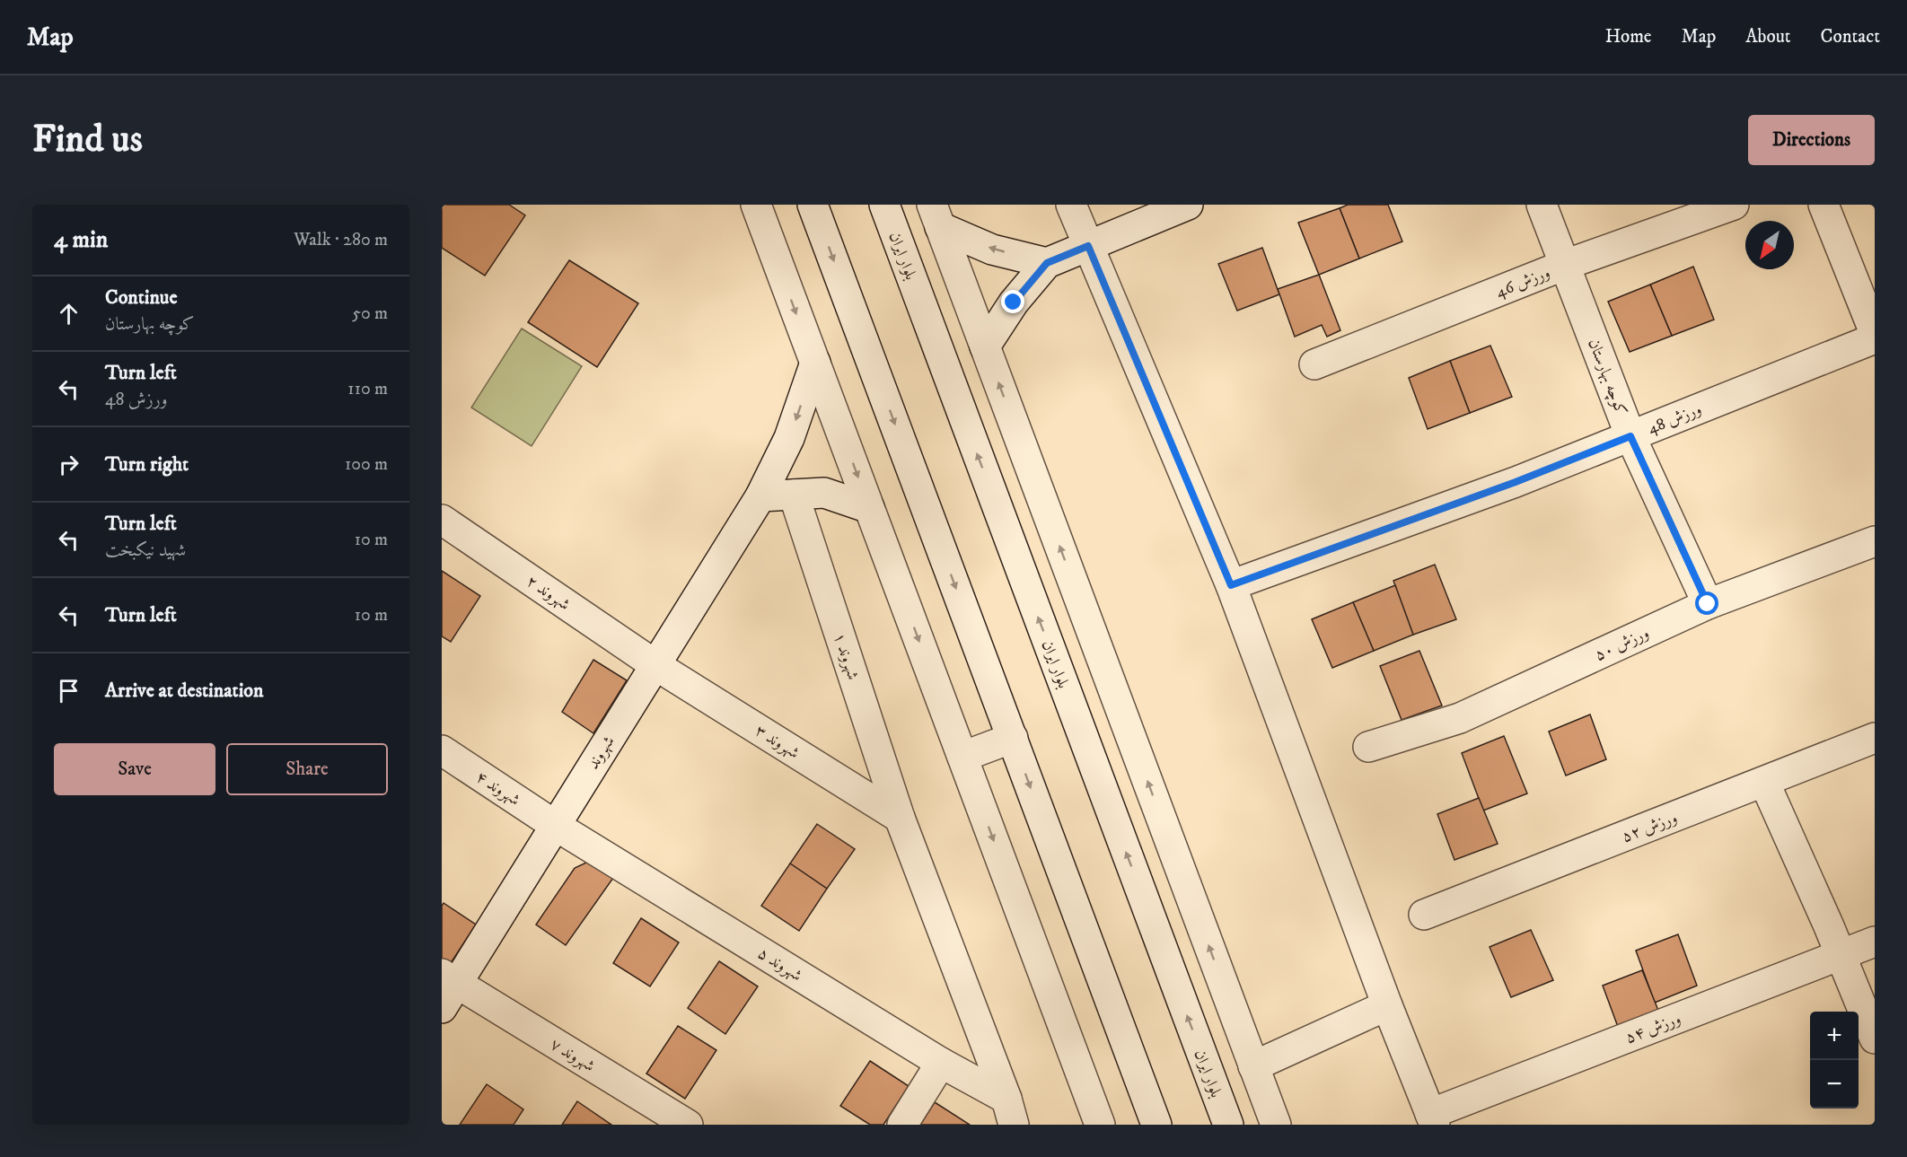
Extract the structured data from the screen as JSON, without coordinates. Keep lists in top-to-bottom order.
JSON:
{
  "streets": {
    "street": [
      "بلوار ایران",
      "ورزش 46",
      "کوچه بهارستان",
      "ورزش 48",
      "شهروند ۲",
      "ورزش ۵٠",
      "شهروند ۱",
      "شهروند ۳",
      "شهروند",
      "شهروند ۴",
      "ورزش ۵٢",
      "شهروند ۵",
      "ورزش ۵۴",
      "شهروند ۷"
    ]
  },
  "crossings": [
    ["ورزش 46", "کوچه بهارستان"],
    ["کوچه بهارستان", "ورزش 48"],
    ["کوچه بهارستان", "ورزش ۵٠"],
    ["شهروند ۲", "شهروند ۳"],
    ["شهروند ۲", "شهروند"],
    ["شهروند ۱", "شهروند ۳"],
    ["شهروند ۱", "شهروند ۵"],
    ["شهروند ۳", "شهروند"],
    ["شهروند", "شهروند ۴"],
    ["شهروند", "شهروند ۵"],
    ["شهروند", "شهروند ۷"],
    ["شهروند ۴", "شهروند ۵"]
  ],
  "north": "bottom left",
  "page": {
    "header": "Map",
    "nav": [
      "Home",
      "Map",
      "About",
      "Contact"
    ],
    "buttons": [
      "Directions",
      ["Save", "Share"]
    ],
    "title": "Find us",
    "heading": ["4 min", "Walk · 280 m"],
    "list": [
      ["Continue", "کوچه بهارستان", "50 m"],
      ["Turn left", "ورزش 48", "110 m"],
      ["Turn right", "100 m"],
      ["Turn left", "شهید نیکبخت", "10 m"],
      ["Turn left", "10 m"],
      "Arrive at destination"
    ],
    "map_buttons": ["+", "−"]
  }
}
